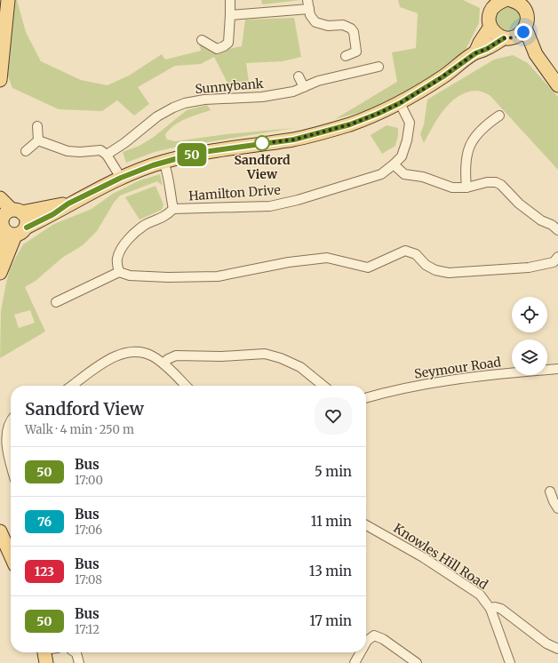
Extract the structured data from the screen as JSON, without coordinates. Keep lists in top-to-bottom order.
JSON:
{
  "streets": {
    "street": [
      "Sunnybank",
      "Hamilton Drive",
      "Seymour Road",
      "Knowles Hill Road"
    ]
  },
  "places": ["Sandford View"],
  "lines": ["bus line 50"],
  "page": {
    "on_map": "50",
    "heading": ["Sandford View", "Walk · 4 min · 250 m"],
    "list": [
      {
        "mark": "50",
        "name": "Bus",
        "note": "17:00",
        "value": "5 min"
      },
      {
        "mark": "76",
        "name": "Bus",
        "note": "17:06",
        "value": "11 min"
      },
      {
        "mark": "123",
        "name": "Bus",
        "note": "17:08",
        "value": "13 min"
      },
      {
        "mark": "50",
        "name": "Bus",
        "note": "17:12",
        "value": "17 min"
      }
    ]
  }
}
